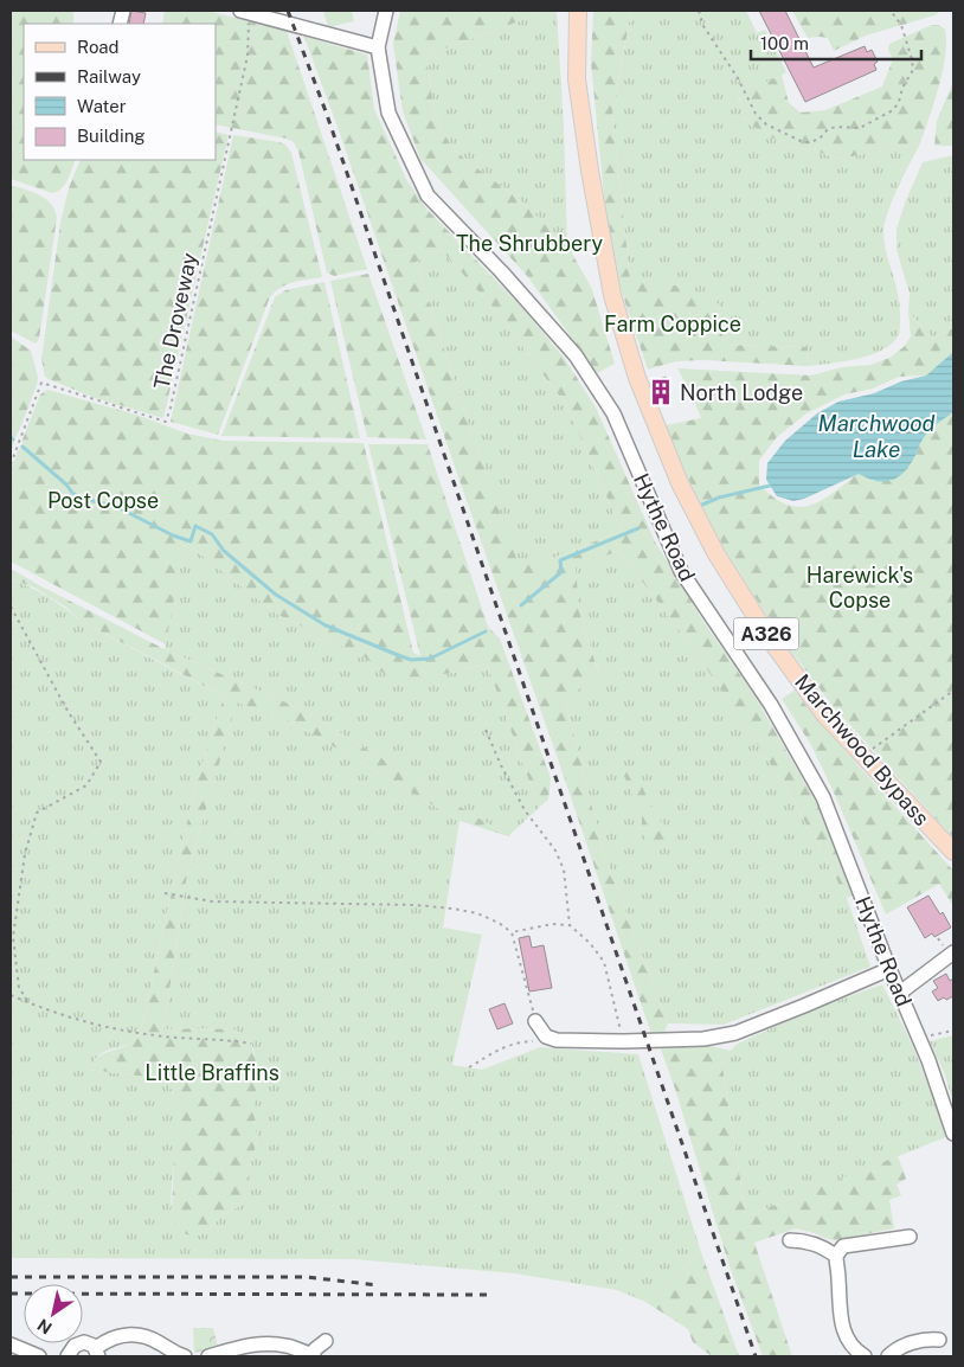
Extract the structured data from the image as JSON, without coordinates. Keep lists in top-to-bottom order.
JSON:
{
  "streets": {
    "main road": ["A326", "Marchwood Bypass"],
    "street": ["Hythe Road"],
    "path": ["The Droveway"]
  },
  "water": ["Marchwood Lake"],
  "parks": [
    "The Shrubbery",
    "Farm Coppice",
    "Post Copse",
    "Harewick's Copse",
    "Little Braffins"
  ],
  "places": {
    "building": ["North Lodge"]
  },
  "legend": [
    "Road",
    "Railway",
    "Water",
    "Building"
  ],
  "scale_bar": "100 m",
  "north": "bottom left"
}
